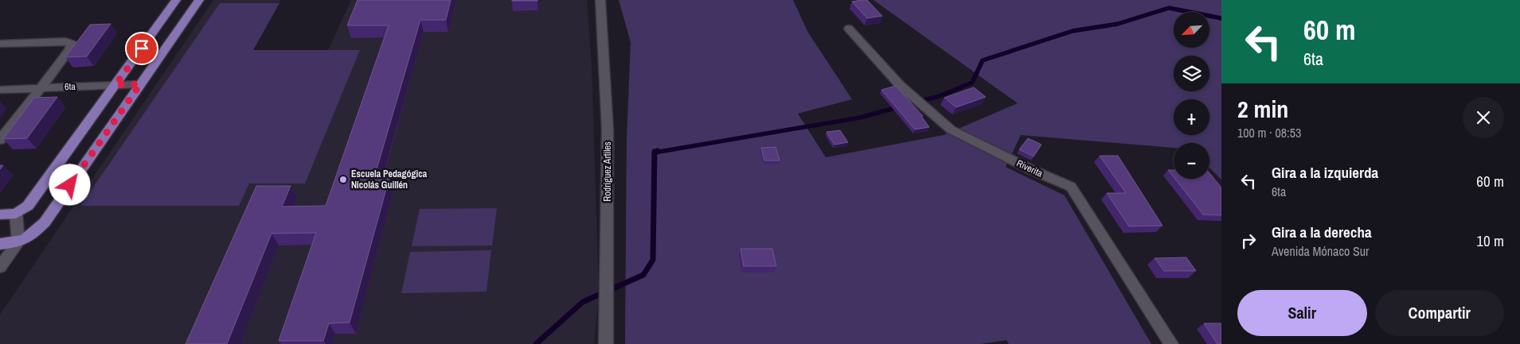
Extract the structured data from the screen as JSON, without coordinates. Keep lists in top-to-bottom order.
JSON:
{
  "streets": {
    "street": ["6ta", "Riverita", "Rodríguez Artiles"]
  },
  "places": ["Escuela Pedagógica Nicolás Guillén"],
  "north": "bottom left",
  "page": {
    "turn": ["60 m", "6ta"],
    "map_buttons": ["+", "−"],
    "heading": ["2 min", "100 m · 08:53"],
    "list": [
      {
        "name": "Gira a la izquierda",
        "note": "6ta",
        "value": "60 m"
      },
      {
        "name": "Gira a la derecha",
        "note": "Avenida Mónaco Sur",
        "value": "10 m"
      }
    ],
    "buttons": ["Salir", "Compartir"]
  }
}
